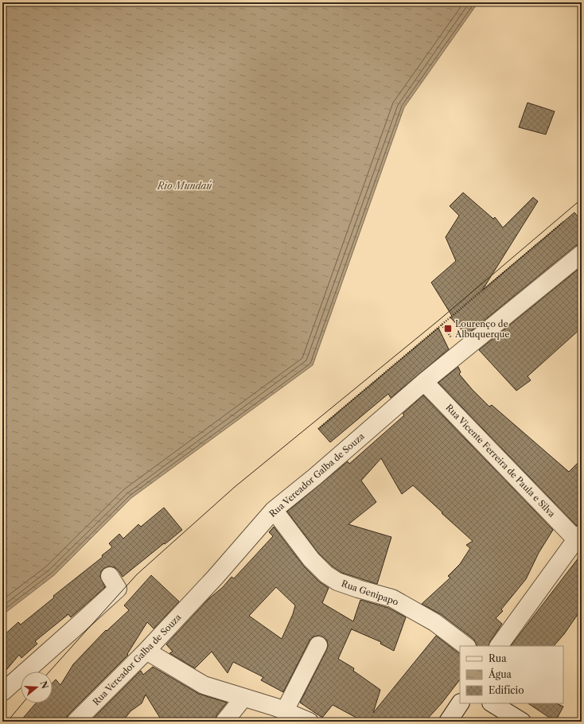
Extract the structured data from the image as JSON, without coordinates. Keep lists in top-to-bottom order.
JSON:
{
  "streets": {
    "street": ["Rua Vicente Ferreira de Paula e Silva", "Rua Vereador Galba de Souza", "Rua Genipapo"]
  },
  "crossings": [
    ["Rua Vicente Ferreira de Paula e Silva", "Rua Vereador Galba de Souza"],
    ["Rua Vereador Galba de Souza", "Rua Genipapo"]
  ],
  "water": ["Rio Mundaú"],
  "places": {
    "transit": ["Lourenço de Albuquerque"]
  },
  "legend": ["Rua", "Água", "Edifício"],
  "north": "right"
}
